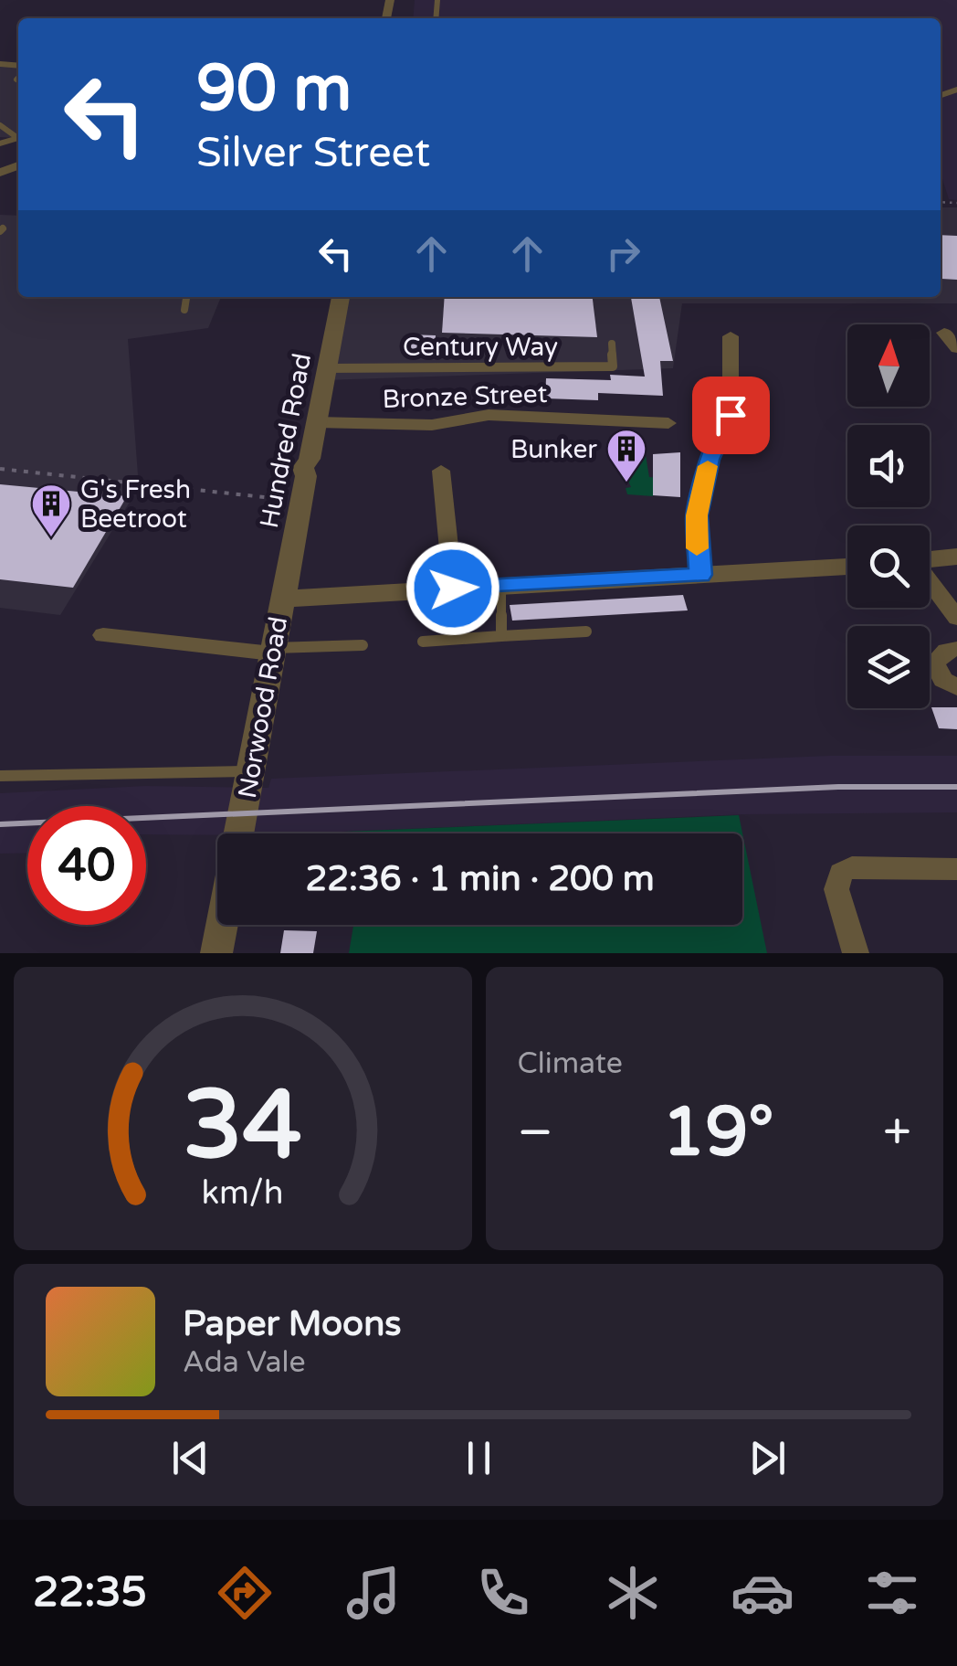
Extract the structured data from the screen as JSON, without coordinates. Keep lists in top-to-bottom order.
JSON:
{
  "streets": {
    "street": ["Bronze Street", "Hundred Road", "Norwood Road"],
    "lane": ["Century Way"]
  },
  "crossings": [
    ["Century Way", "Hundred Road"],
    ["Bronze Street", "Hundred Road"],
    ["Hundred Road", "Norwood Road"]
  ],
  "places": {
    "building": ["Bunker", "G's Fresh Beetroot"]
  },
  "north": "top",
  "page": {
    "turn": ["90 m", "Silver Street"],
    "limit": "40",
    "trip": "22:36 · 1 min · 200 m",
    "tile": "Climate",
    "heat": ["−", "19°", "+"],
    "song": ["Paper Moons", "Ada Vale"],
    "tabs": "22:35",
    "gauge": ["34", "km/h"]
  }
}
